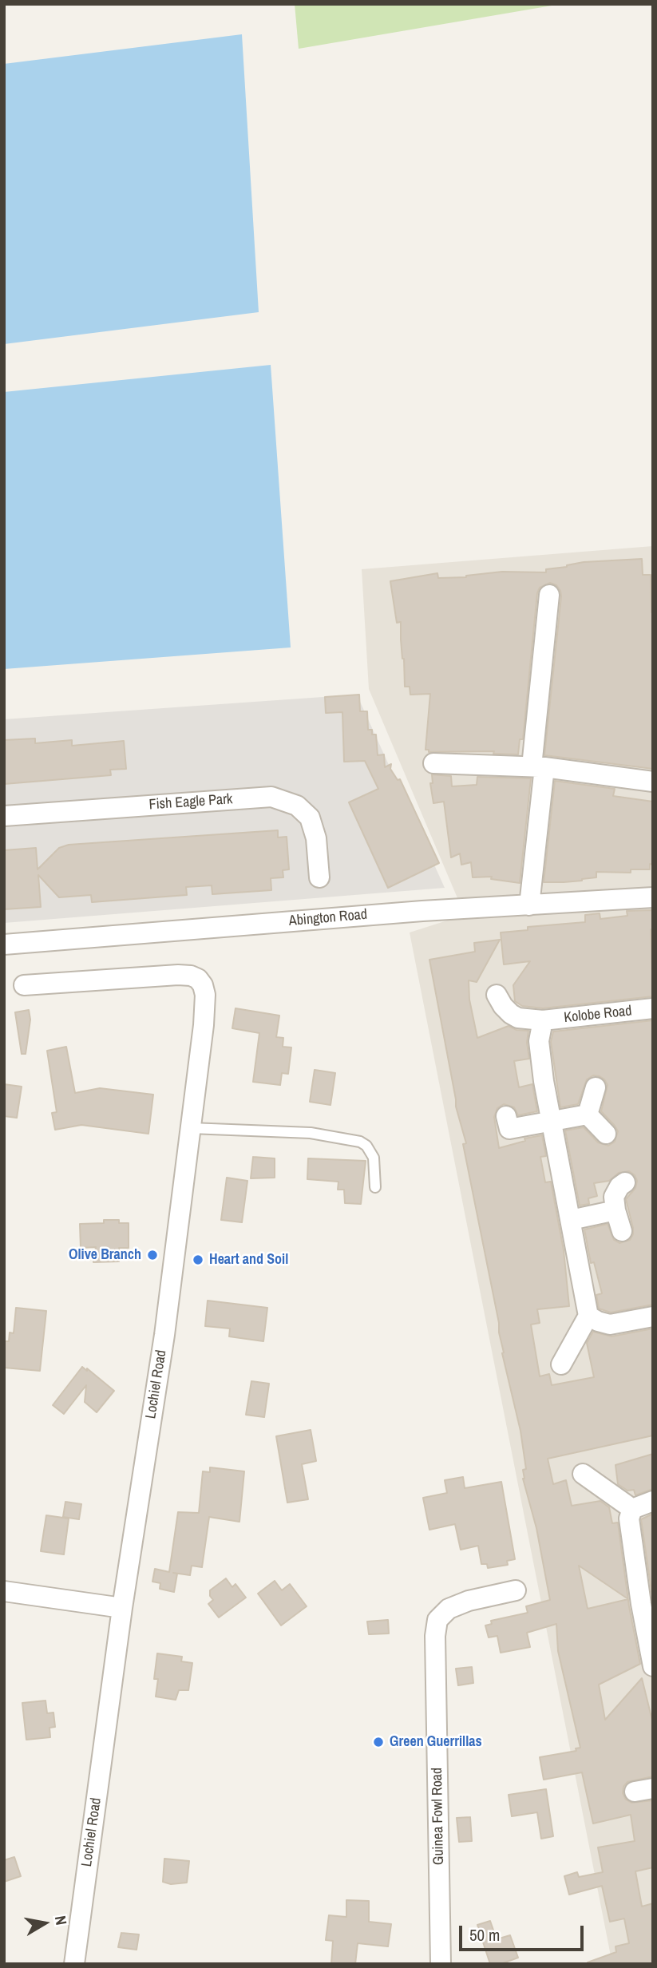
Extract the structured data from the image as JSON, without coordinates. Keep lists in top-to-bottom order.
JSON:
{
  "streets": {
    "street": [
      "Fish Eagle Park",
      "Abington Road",
      "Kolobe Road",
      "Lochiel Road",
      "Guinea Fowl Road"
    ]
  },
  "places": ["Olive Branch", "Heart and Soil", "Green Guerrillas"],
  "scale_bar": "50 m",
  "north": "right"
}
